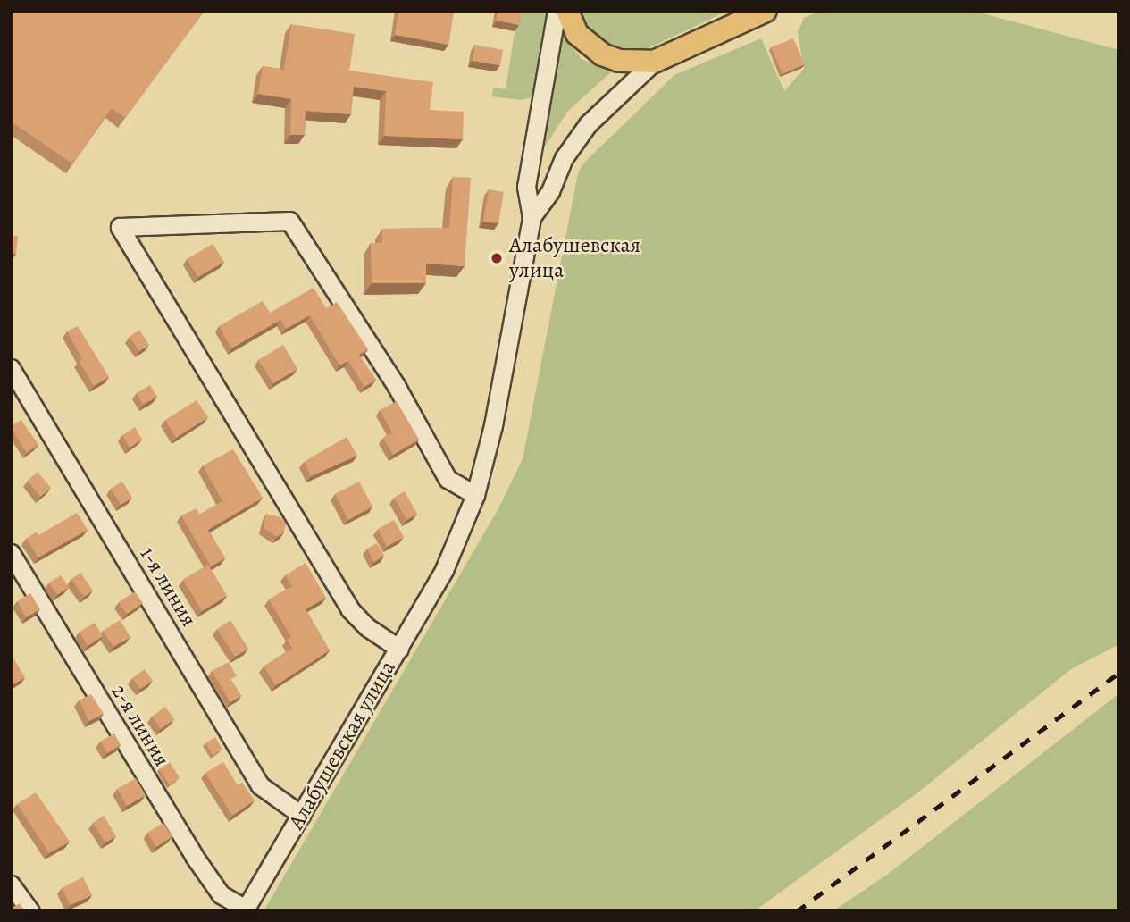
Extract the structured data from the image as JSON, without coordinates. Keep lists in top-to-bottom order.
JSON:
{
  "streets": {
    "main road": ["Алабушевская улица"],
    "street": ["1-я линия", "2-я линия"]
  },
  "crossings": [
    ["1-я линия", "Алабушевская улица"],
    ["2-я линия", "Алабушевская улица"]
  ],
  "places": ["Алабушевская улица"]
}
